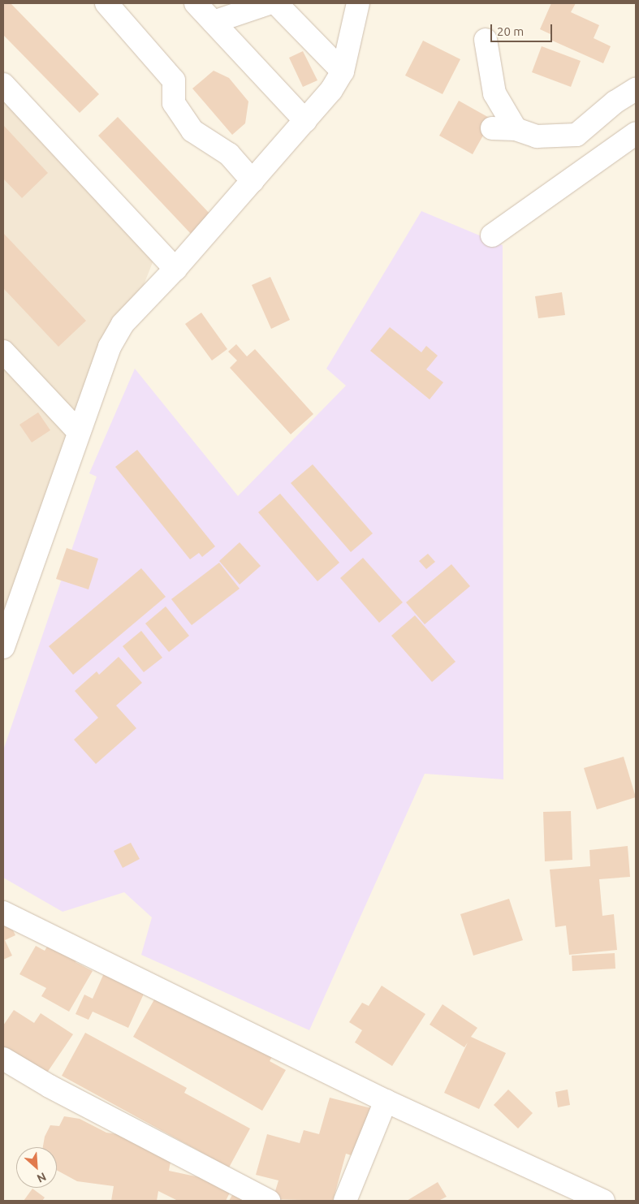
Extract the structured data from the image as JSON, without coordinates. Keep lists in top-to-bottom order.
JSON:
{
  "scale_bar": "20 m",
  "north": "bottom right"
}
